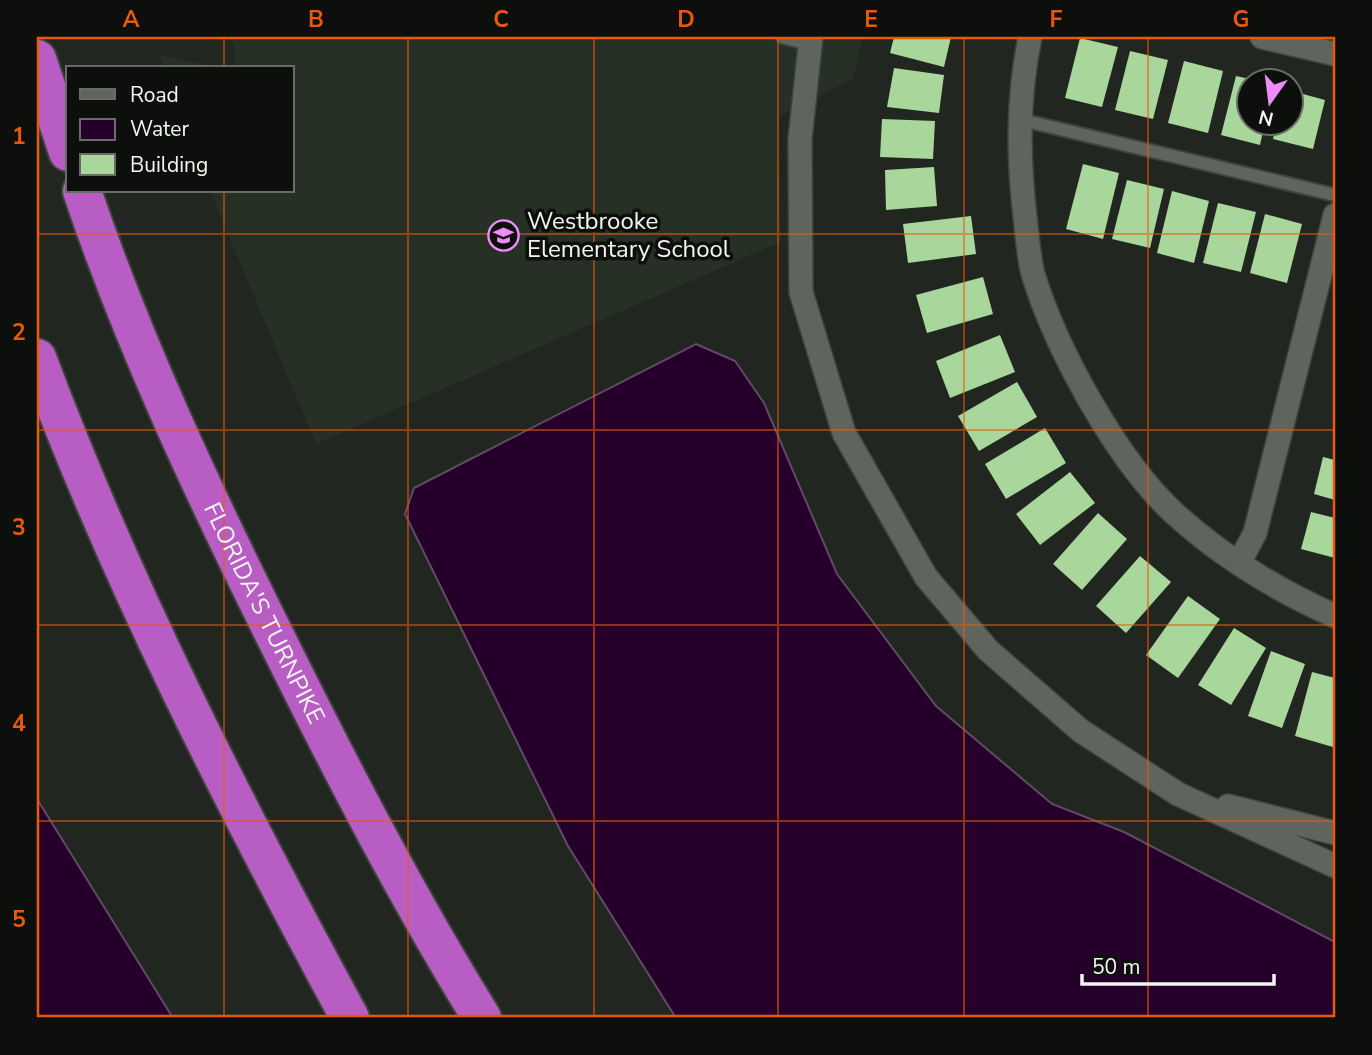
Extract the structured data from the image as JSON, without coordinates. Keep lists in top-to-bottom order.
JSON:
{
  "streets": {
    "highway": ["FLORIDA'S TURNPIKE"]
  },
  "places": {
    "school or university": ["Westbrooke Elementary School"]
  },
  "legend": ["Road", "Water", "Building"],
  "scale_bar": "50 m",
  "north": "bottom",
  "grid": {
    "columns": [
      "A",
      "B",
      "C",
      "D",
      "E",
      "F",
      "G"
    ],
    "rows": [
      "1",
      "2",
      "3",
      "4",
      "5"
    ]
  }
}
